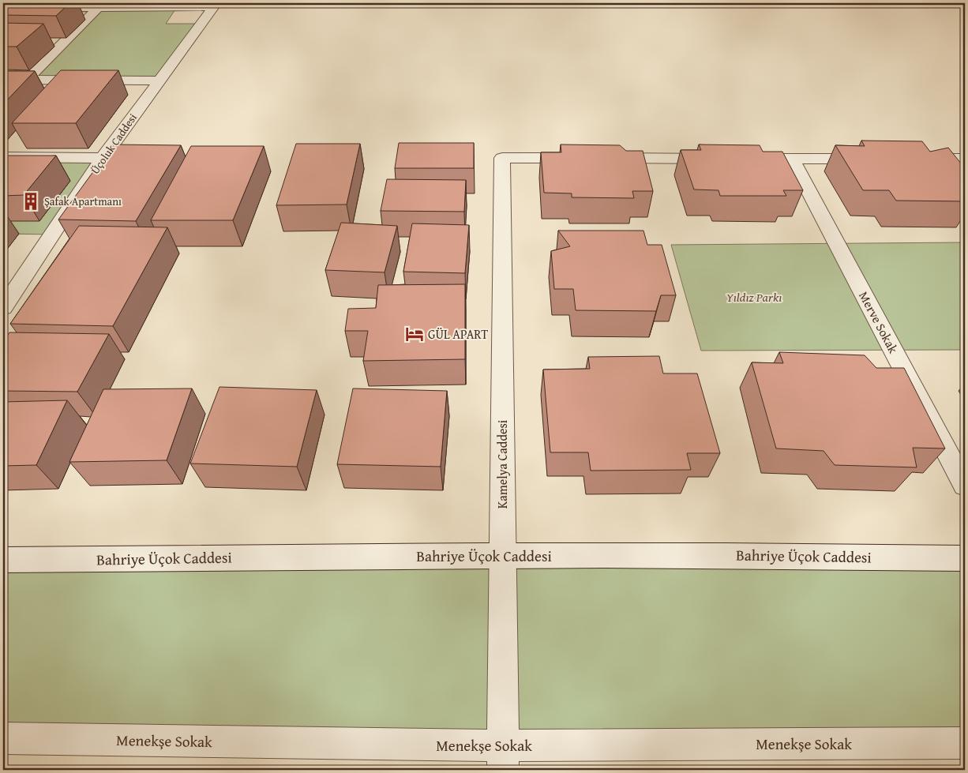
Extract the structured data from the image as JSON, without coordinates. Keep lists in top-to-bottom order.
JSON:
{
  "streets": {
    "street": [
      "Üçoluk Caddesi",
      "Merve Sokak",
      "Kamelya Caddesi",
      "Bahriye Üçok Caddesi",
      "Menekşe Sokak"
    ]
  },
  "crossings": [
    ["Kamelya Caddesi", "Bahriye Üçok Caddesi"],
    ["Kamelya Caddesi", "Menekşe Sokak"]
  ],
  "parks": ["Yıldız Parkı"],
  "places": {
    "building": ["Şafak Apartmanı"],
    "hotel": ["GÜL APART"]
  }
}
